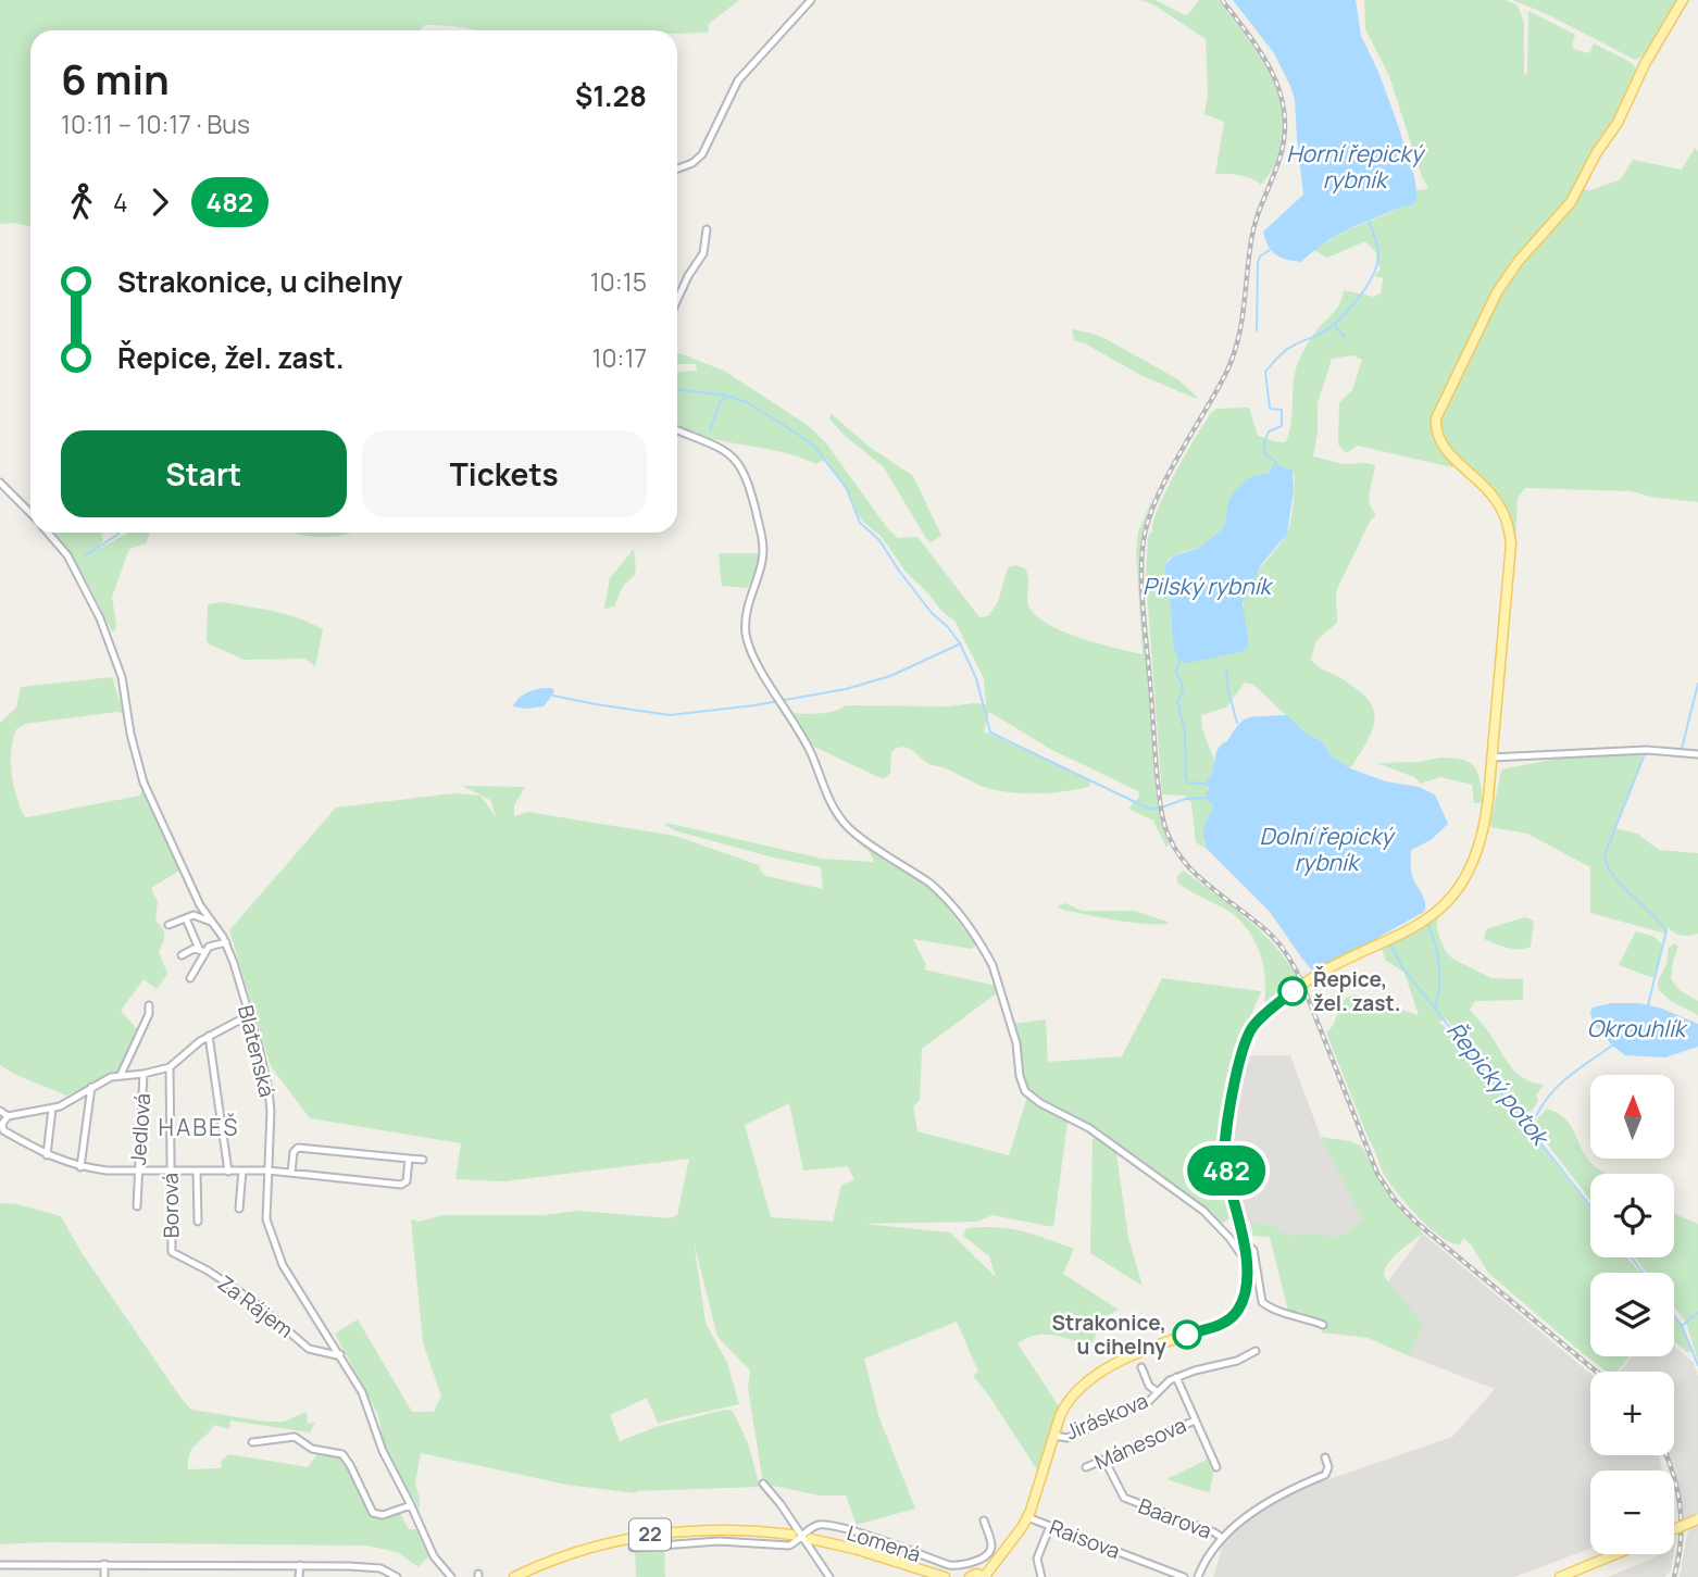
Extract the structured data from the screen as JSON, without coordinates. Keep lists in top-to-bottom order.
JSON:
{
  "streets": {
    "main road": ["22"],
    "street": [
      "Blatenská",
      "Jedlová",
      "Borová",
      "Za Rájem",
      "Jiráskova",
      "Mánesova",
      "Baarova",
      "Raisova",
      "Lomená"
    ]
  },
  "crossings": [
    ["Blatenská", "Za Rájem"],
    ["Borová", "Za Rájem"],
    ["Mánesova", "Baarova"],
    ["22", "Lomená"]
  ],
  "districts": ["HABEŠ"],
  "water": [
    "Horní řepický rybník",
    "Pilský rybník",
    "Dolní řepický rybník",
    "Okrouhlík",
    "Řepický potok"
  ],
  "places": ["Řepice, žel. zast.", "Strakonice, u cihelny"],
  "lines": ["bus line 482"],
  "north": "top",
  "page": {
    "on_map": "482",
    "heading": ["6 min", "10:11 – 10:17 · Bus", "$1.28"],
    "legs": ["4", "482"],
    "list": [
      {
        "name": "Strakonice, u cihelny",
        "value": "10:15"
      },
      {
        "name": "Řepice, žel. zast.",
        "value": "10:17"
      }
    ],
    "buttons": ["Start", "Tickets"],
    "map_buttons": ["+", "−"]
  }
}
